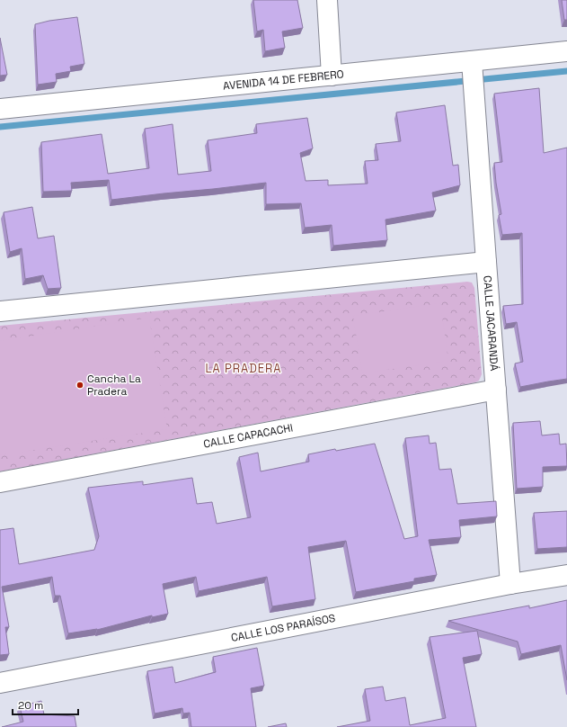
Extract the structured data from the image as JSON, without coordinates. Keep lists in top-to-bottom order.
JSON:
{
  "streets": {
    "street": [
      "AVENIDA 14 DE FEBRERO",
      "CALLE JACARANDÁ",
      "CALLE CAPACACHI",
      "CALLE LOS PARAÍSOS"
    ]
  },
  "crossings": [
    ["AVENIDA 14 DE FEBRERO", "CALLE JACARANDÁ"],
    ["CALLE JACARANDÁ", "CALLE CAPACACHI"],
    ["CALLE JACARANDÁ", "CALLE LOS PARAÍSOS"]
  ],
  "districts": ["LA PRADERA"],
  "places": ["Cancha La Pradera"],
  "scale_bar": "20 m"
}
